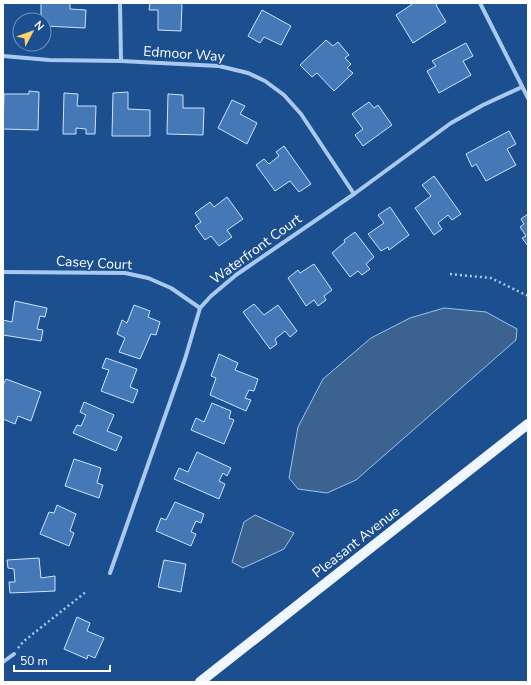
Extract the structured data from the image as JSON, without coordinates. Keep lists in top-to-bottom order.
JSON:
{
  "streets": {
    "main road": ["Pleasant Avenue"],
    "street": ["Edmoor Way", "Waterfront Court", "Casey Court"]
  },
  "crossings": [
    ["Edmoor Way", "Waterfront Court"],
    ["Waterfront Court", "Casey Court"]
  ],
  "scale_bar": "50 m",
  "north": "top right"
}
